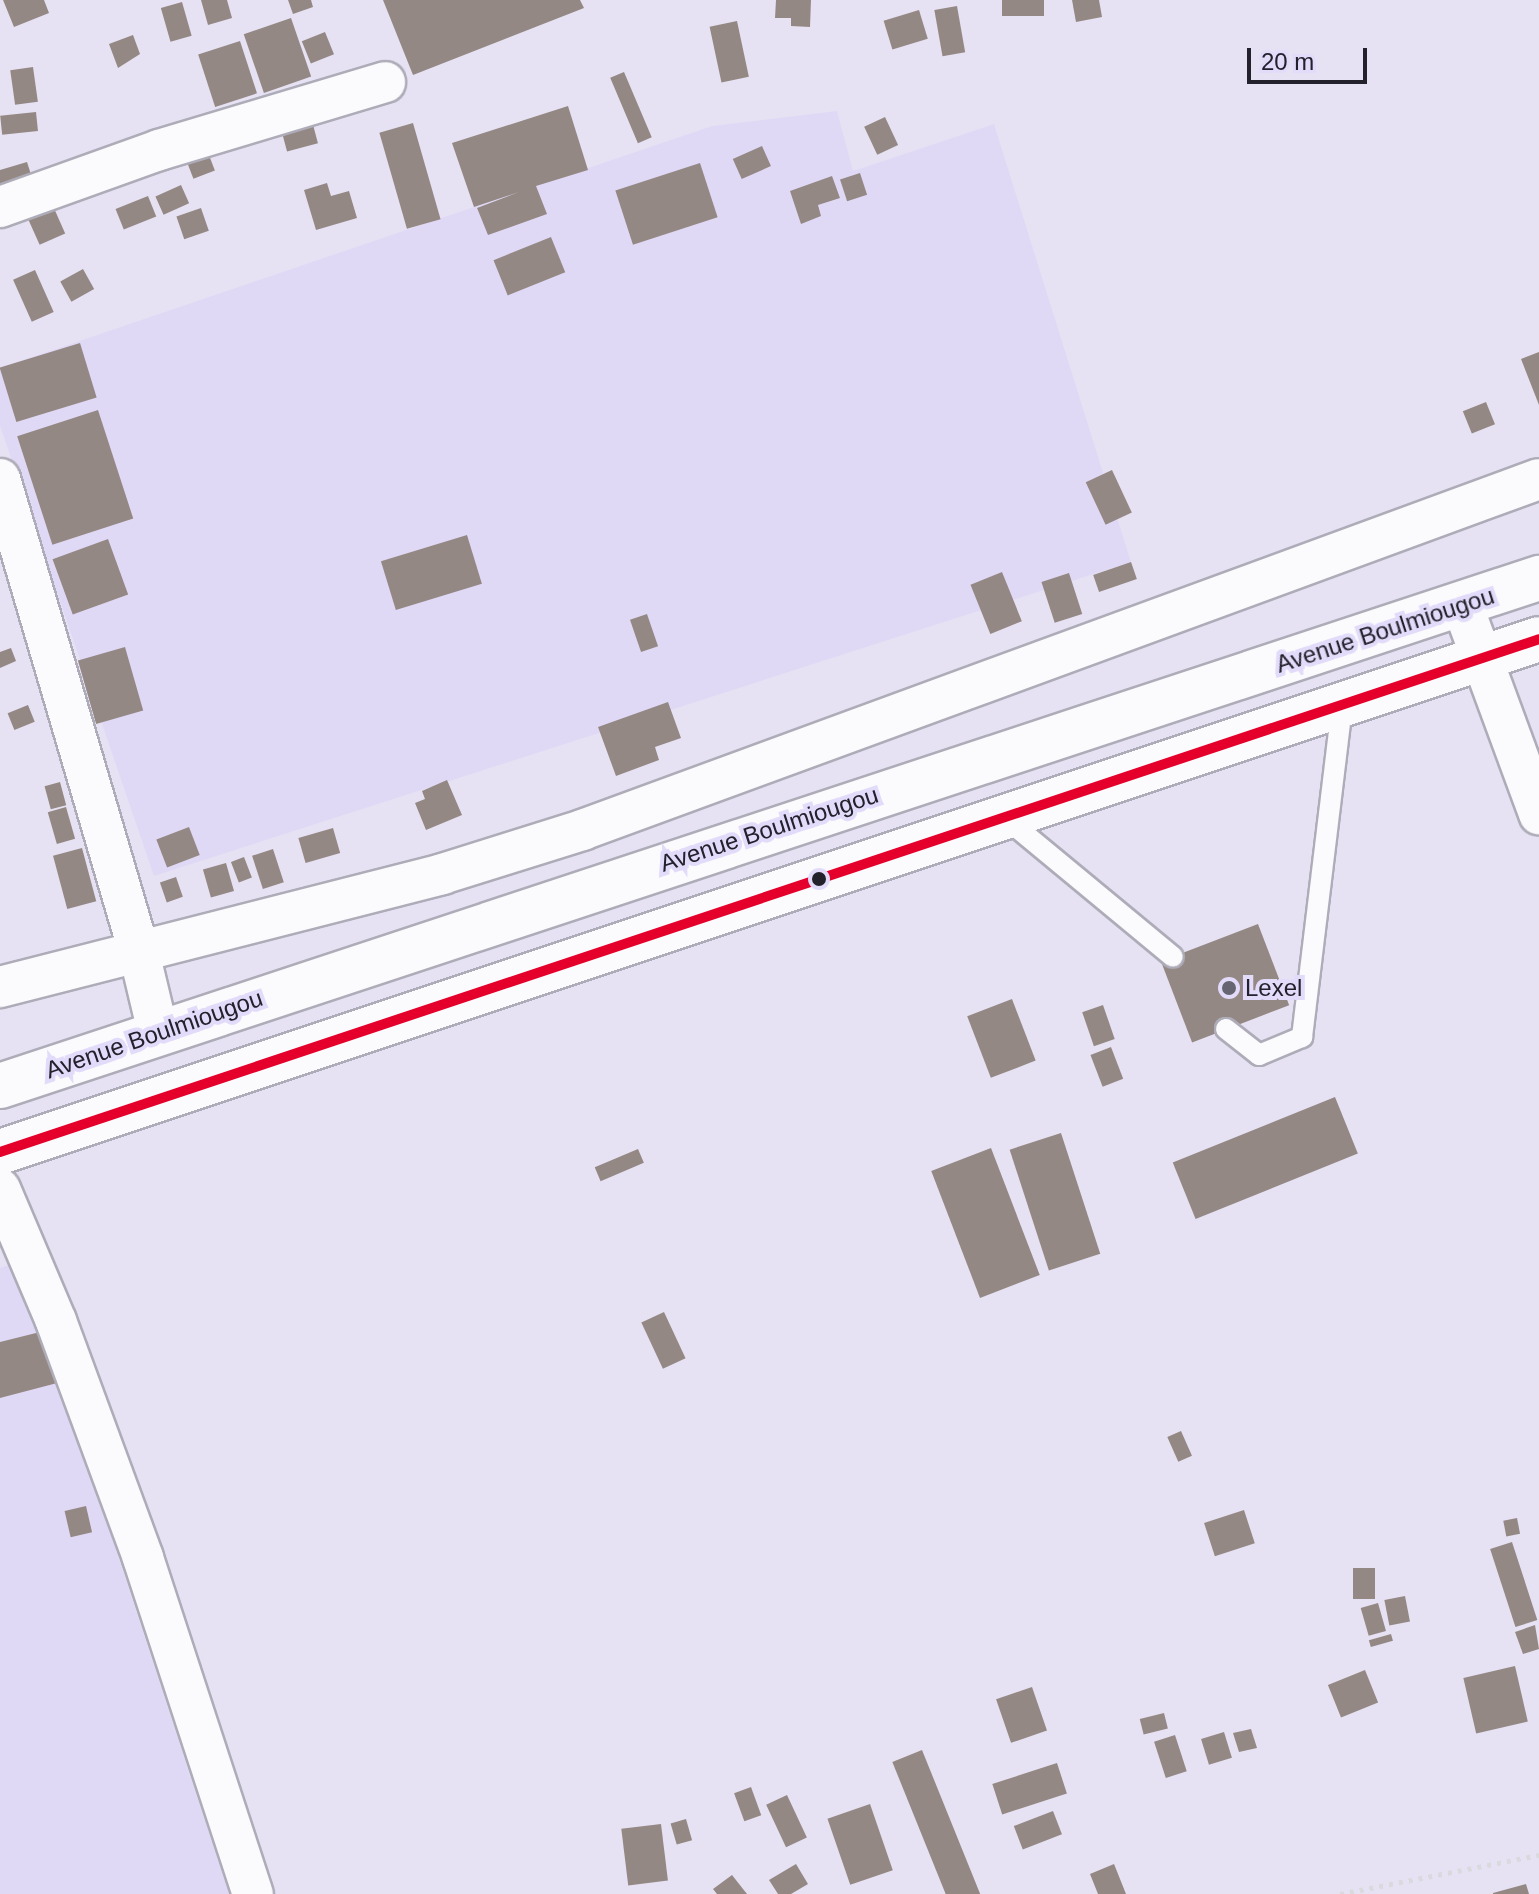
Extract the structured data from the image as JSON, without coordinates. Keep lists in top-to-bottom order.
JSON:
{
  "streets": {
    "highway": ["Avenue Boulmiougou"]
  },
  "places": ["Lexel"],
  "scale_bar": "20 m"
}
